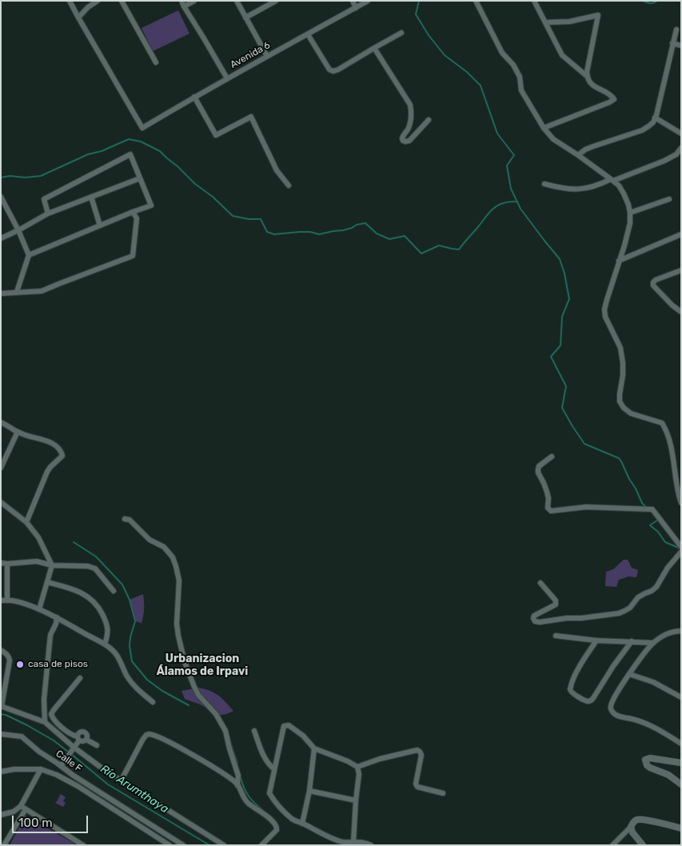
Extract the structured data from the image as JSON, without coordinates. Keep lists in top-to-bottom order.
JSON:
{
  "streets": {
    "street": ["Avenida 6", "Calle F"]
  },
  "districts": ["Urbanizacion Álamos de Irpavi"],
  "water": ["Río Arumthaya"],
  "places": ["casa de pisos"],
  "scale_bar": "100 m"
}
